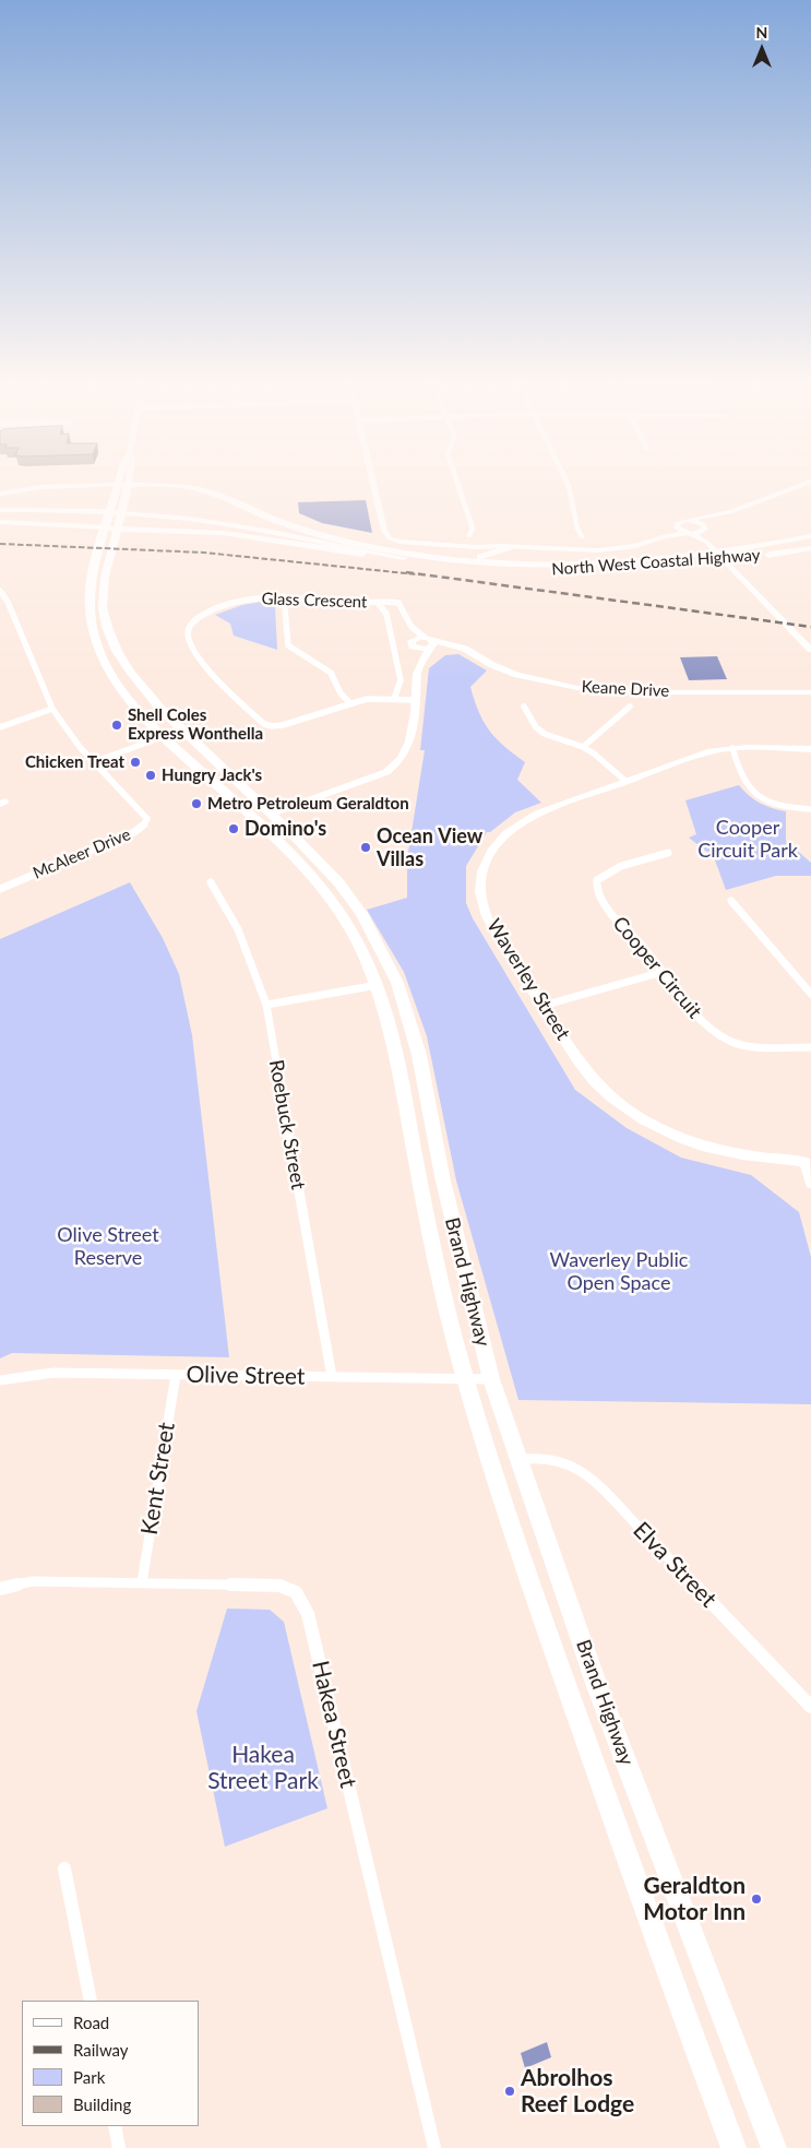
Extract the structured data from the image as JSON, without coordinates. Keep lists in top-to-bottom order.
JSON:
{
  "streets": {
    "highway": ["North West Coastal Highway", "Brand Highway"],
    "street": [
      "Glass Crescent",
      "Keane Drive",
      "McAleer Drive",
      "Cooper Circuit",
      "Waverley Street",
      "Roebuck Street",
      "Olive Street",
      "Kent Street",
      "Elva Street",
      "Hakea Street"
    ]
  },
  "crossings": [
    ["North West Coastal Highway", "Brand Highway"],
    ["Roebuck Street", "Olive Street"],
    ["Brand Highway", "Olive Street"],
    ["Brand Highway", "Elva Street"],
    ["Olive Street", "Kent Street"],
    ["Kent Street", "Hakea Street"]
  ],
  "parks": [
    "Cooper Circuit Park",
    "Olive Street Reserve",
    "Waverley Public Open Space",
    "Hakea Street Park"
  ],
  "places": [
    "Shell Coles Express Wonthella",
    "Chicken Treat",
    "Hungry Jack's",
    "Metro Petroleum Geraldton",
    "Domino's",
    "Ocean View Villas",
    "Geraldton Motor Inn",
    "Abrolhos Reef Lodge"
  ],
  "legend": [
    "Road",
    "Railway",
    "Park",
    "Building"
  ],
  "north": "top"
}
